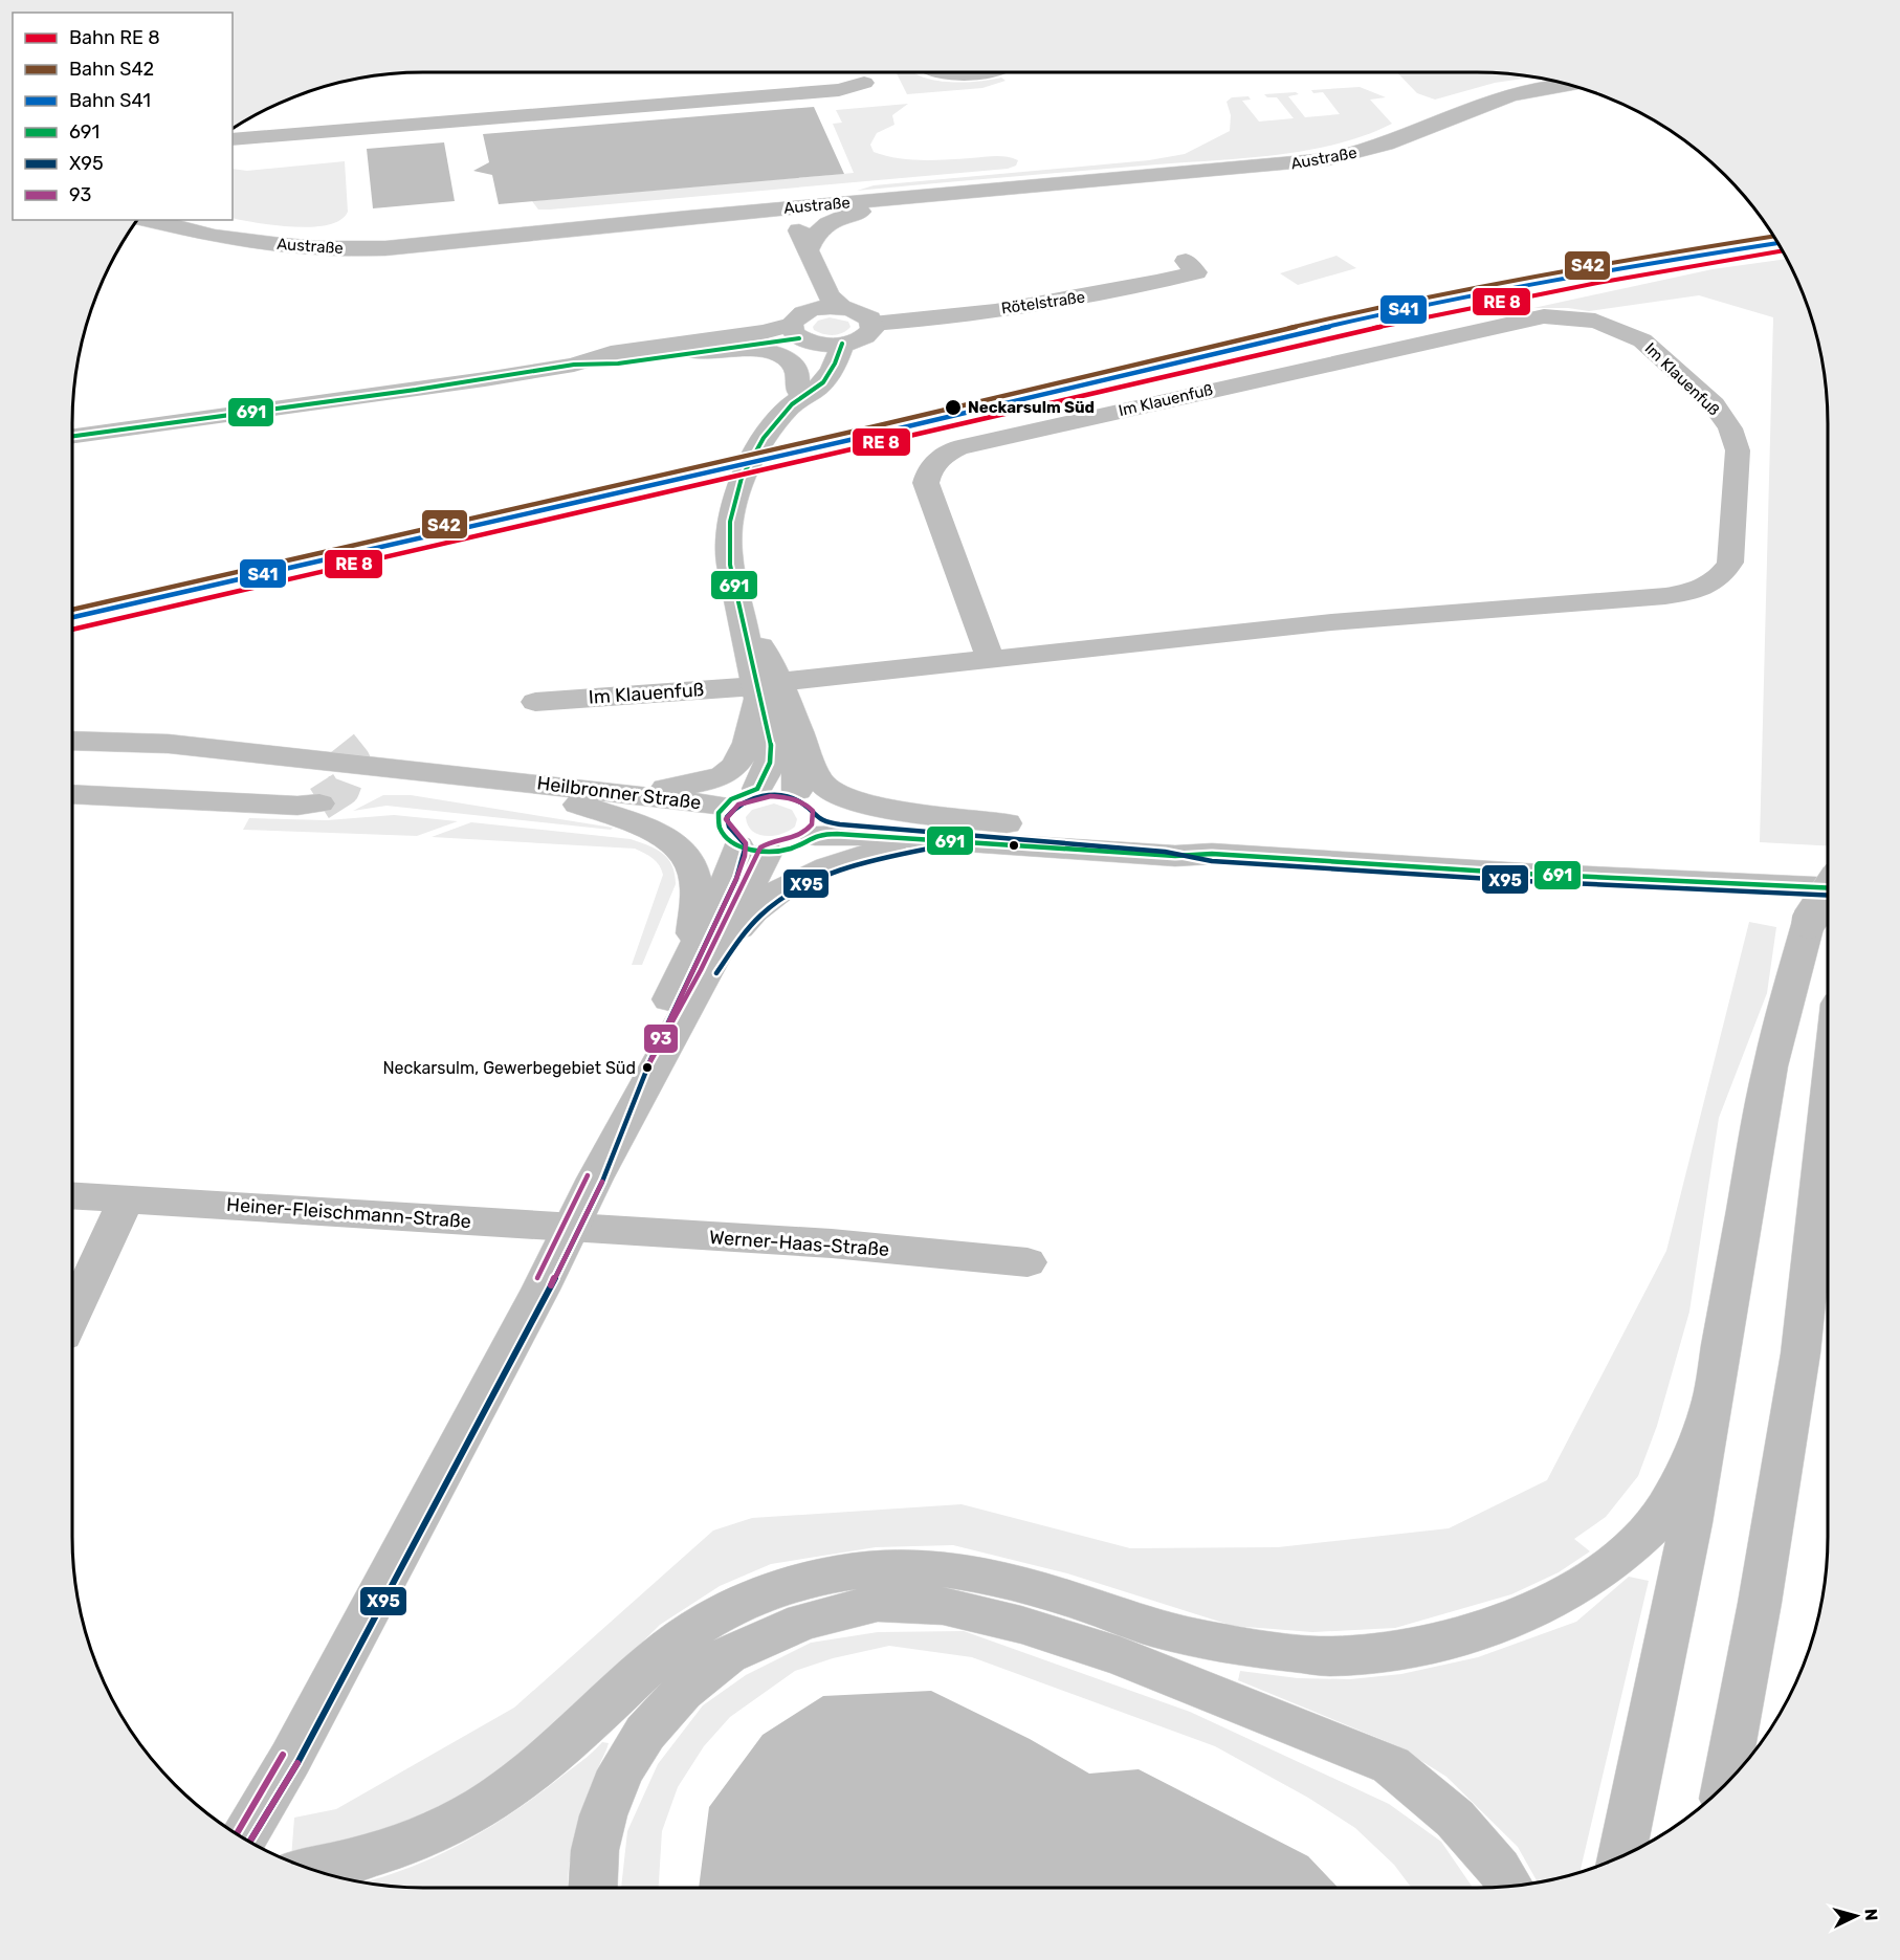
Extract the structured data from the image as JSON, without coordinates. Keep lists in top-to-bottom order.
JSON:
{
  "streets": {
    "main road": [
      "Austraße",
      "Rötelstraße",
      "Im Klauenfuß",
      "Heilbronner Straße",
      "Heiner-Fleischmann-Straße",
      "Werner-Haas-Straße"
    ]
  },
  "crossings": [
    ["Heiner-Fleischmann-Straße", "Werner-Haas-Straße"]
  ],
  "places": ["Neckarsulm Süd", "Neckarsulm, Gewerbegebiet Süd"],
  "lines": [
    "rail line S42",
    "rail line S41",
    "transit line 691",
    "transit line X95",
    "transit line 93"
  ],
  "legend": [
    "Bahn RE 8",
    "Bahn S42",
    "Bahn S41",
    "691",
    "X95",
    "93"
  ],
  "north": "right"
}
